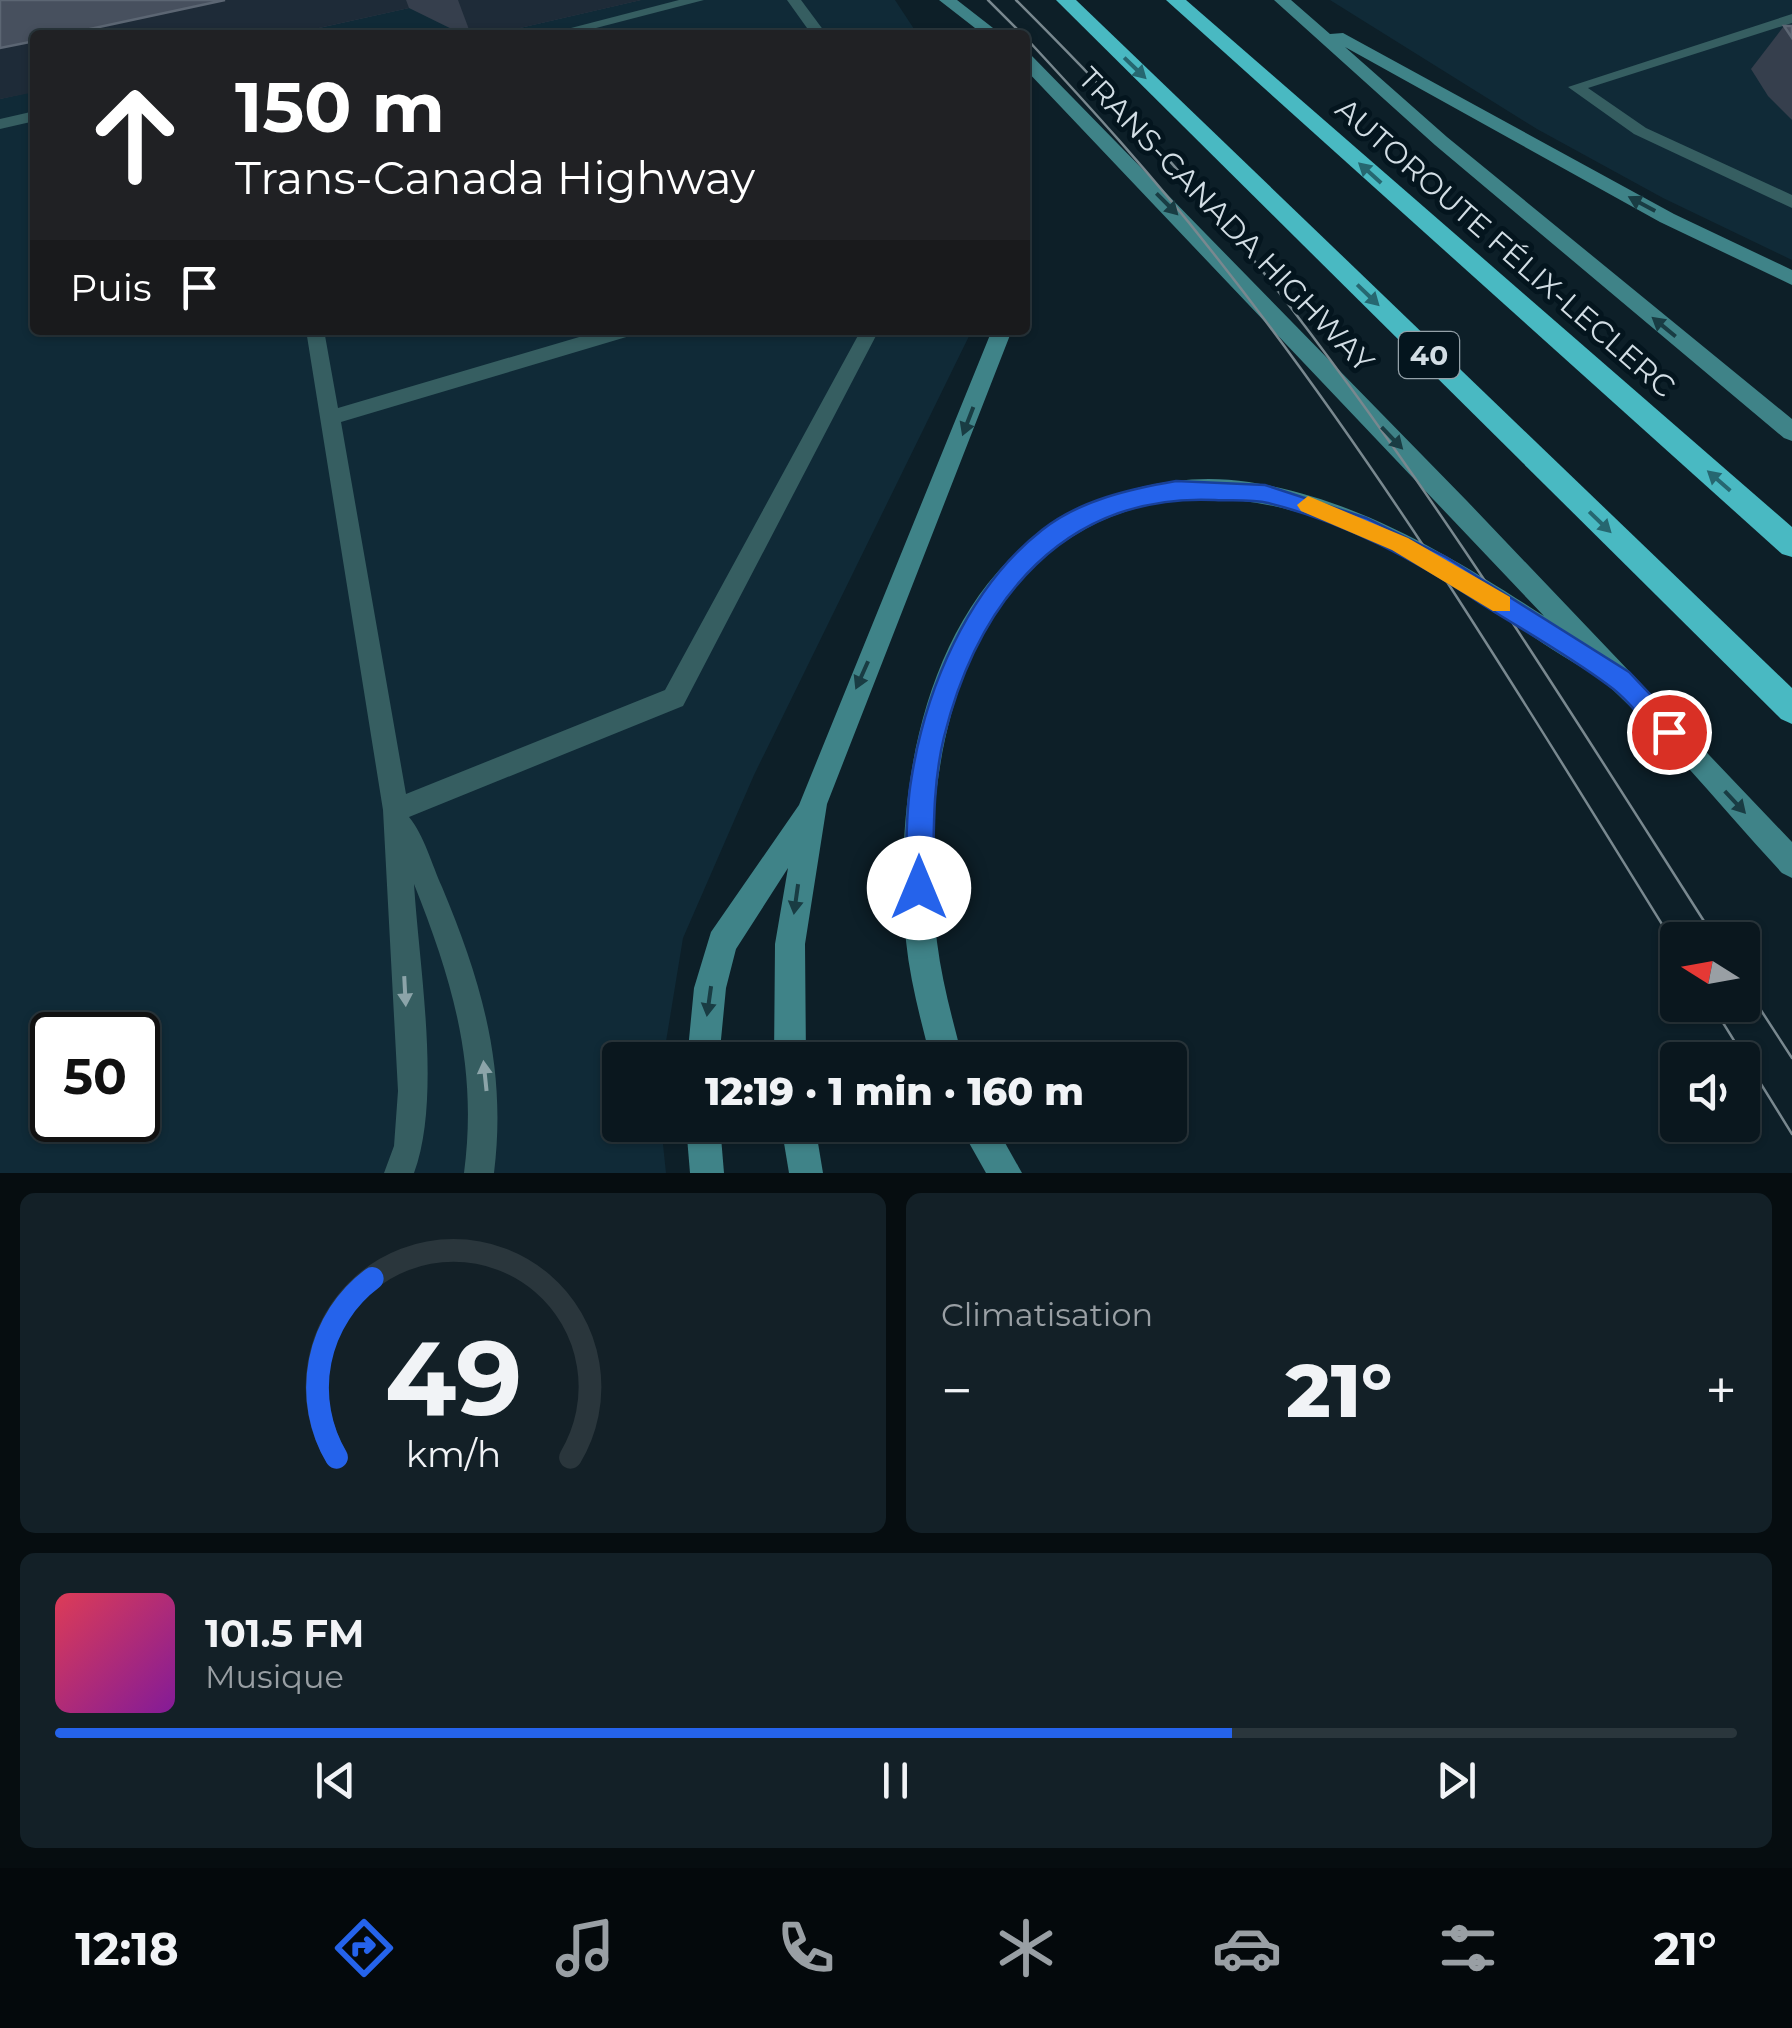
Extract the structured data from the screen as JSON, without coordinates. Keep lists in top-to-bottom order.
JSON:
{
  "streets": {
    "highway": ["AUTOROUTE FÉLIX-LECLERC", "40"],
    "main road": ["TRANS-CANADA HIGHWAY"]
  },
  "one_way": ["TRANS-CANADA HIGHWAY"],
  "north": "left",
  "page": {
    "turn": ["150 m", "Trans-Canada Highway"],
    "then": "Puis",
    "limit": "50",
    "trip": "12:19 · 1 min · 160 m",
    "tile": "Climatisation",
    "heat": ["−", "21°", "+"],
    "song": ["101.5 FM", "Musique"],
    "tabs": ["12:18", "21°"],
    "gauge": ["49", "km/h"]
  }
}
